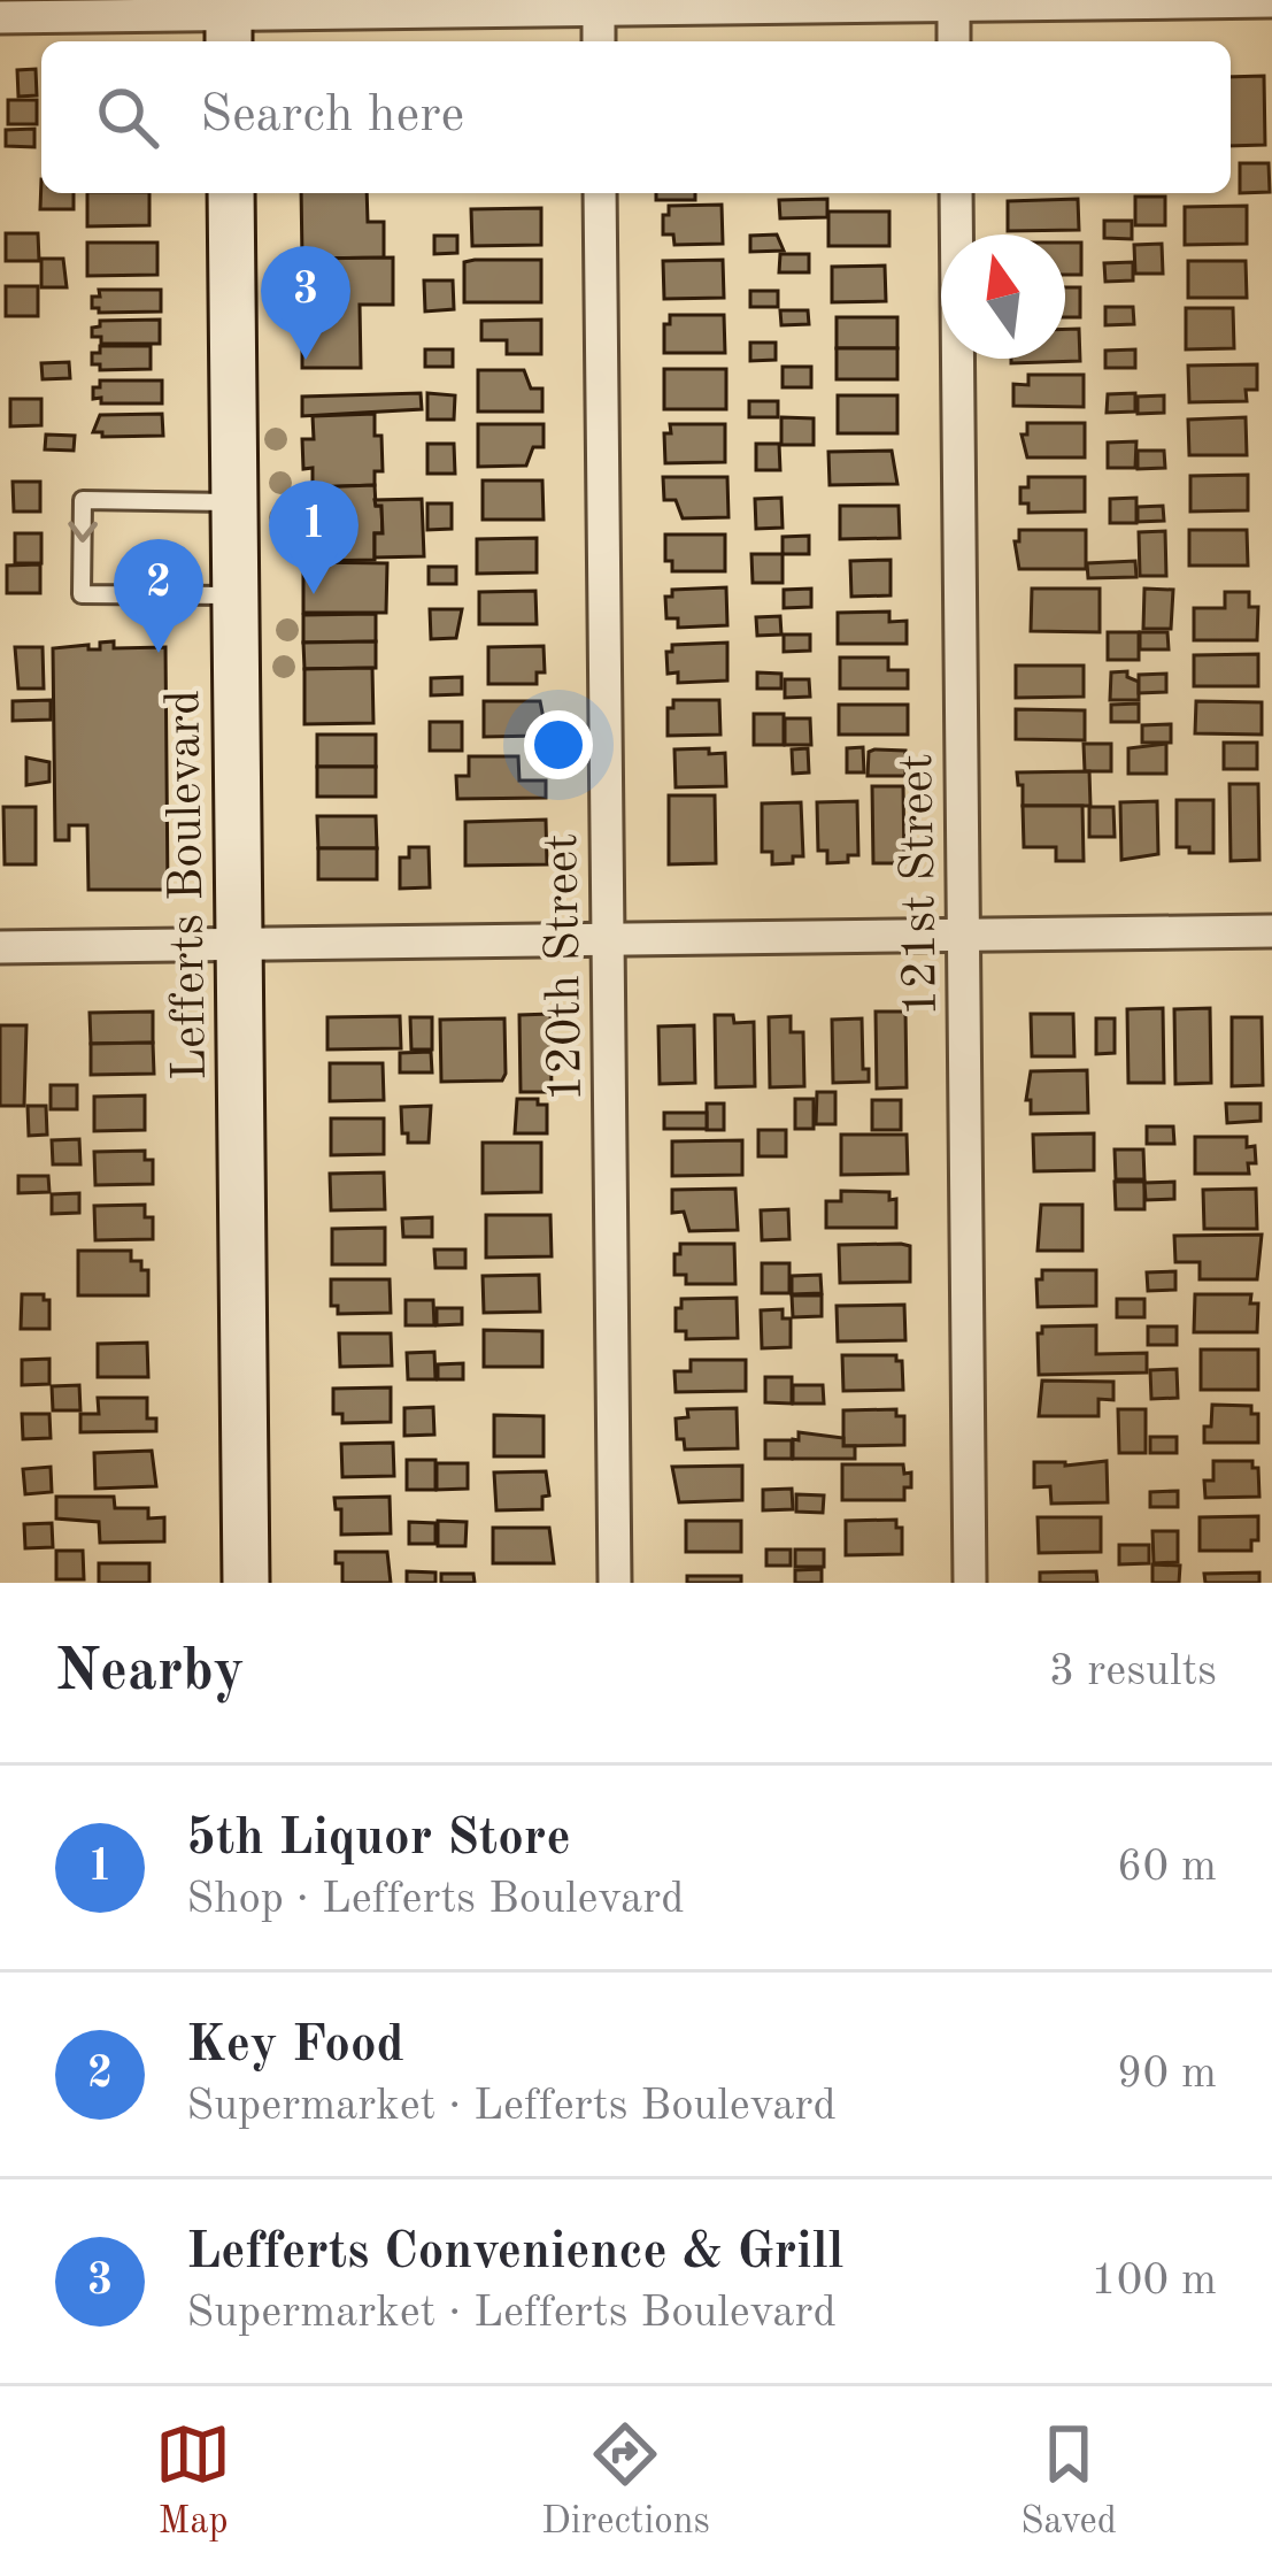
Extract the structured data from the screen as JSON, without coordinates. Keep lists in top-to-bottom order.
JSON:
{
  "streets": {
    "main road": ["Lefferts Boulevard"],
    "street": ["121st Street", "120th Street"]
  },
  "north": "top",
  "page": {
    "search": "Search here",
    "pins": ["3", "1", "2"],
    "heading": ["Nearby", "3 results"],
    "list": [
      {
        "mark": "1",
        "name": "5th Liquor Store",
        "note": "Shop · Lefferts Boulevard",
        "value": "60 m"
      },
      {
        "mark": "2",
        "name": "Key Food",
        "note": "Supermarket · Lefferts Boulevard",
        "value": "90 m"
      },
      {
        "mark": "3",
        "name": "Lefferts Convenience & Grill",
        "note": "Supermarket · Lefferts Boulevard",
        "value": "100 m"
      }
    ],
    "nav": ["Map", "Directions", "Saved"]
  }
}
